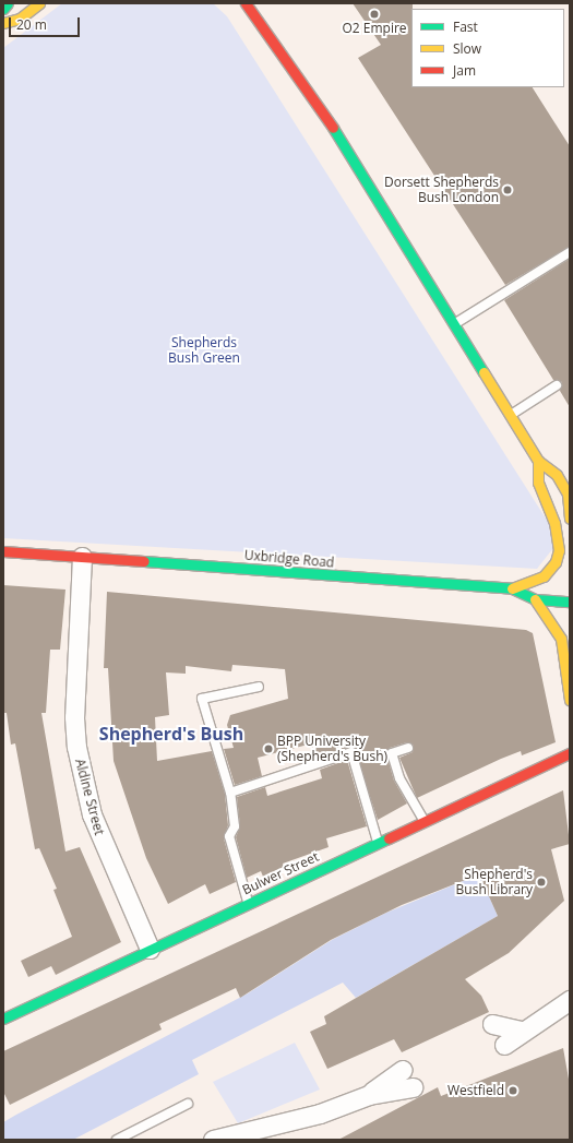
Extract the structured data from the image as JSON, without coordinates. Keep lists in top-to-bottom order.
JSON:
{
  "streets": {
    "main road": ["Uxbridge Road", "Bulwer Street"],
    "street": ["Aldine Street"]
  },
  "crossings": [
    ["Uxbridge Road", "Aldine Street"],
    ["Aldine Street", "Bulwer Street"]
  ],
  "districts": ["Shepherd's Bush"],
  "parks": ["Shepherds Bush Green"],
  "places": [
    "O2 Empire",
    "Dorsett Shepherds Bush London",
    "BPP University (Shepherd's Bush)",
    "Shepherd's Bush Library",
    "Westfield"
  ],
  "legend": ["Fast", "Slow", "Jam"],
  "scale_bar": "20 m"
}
